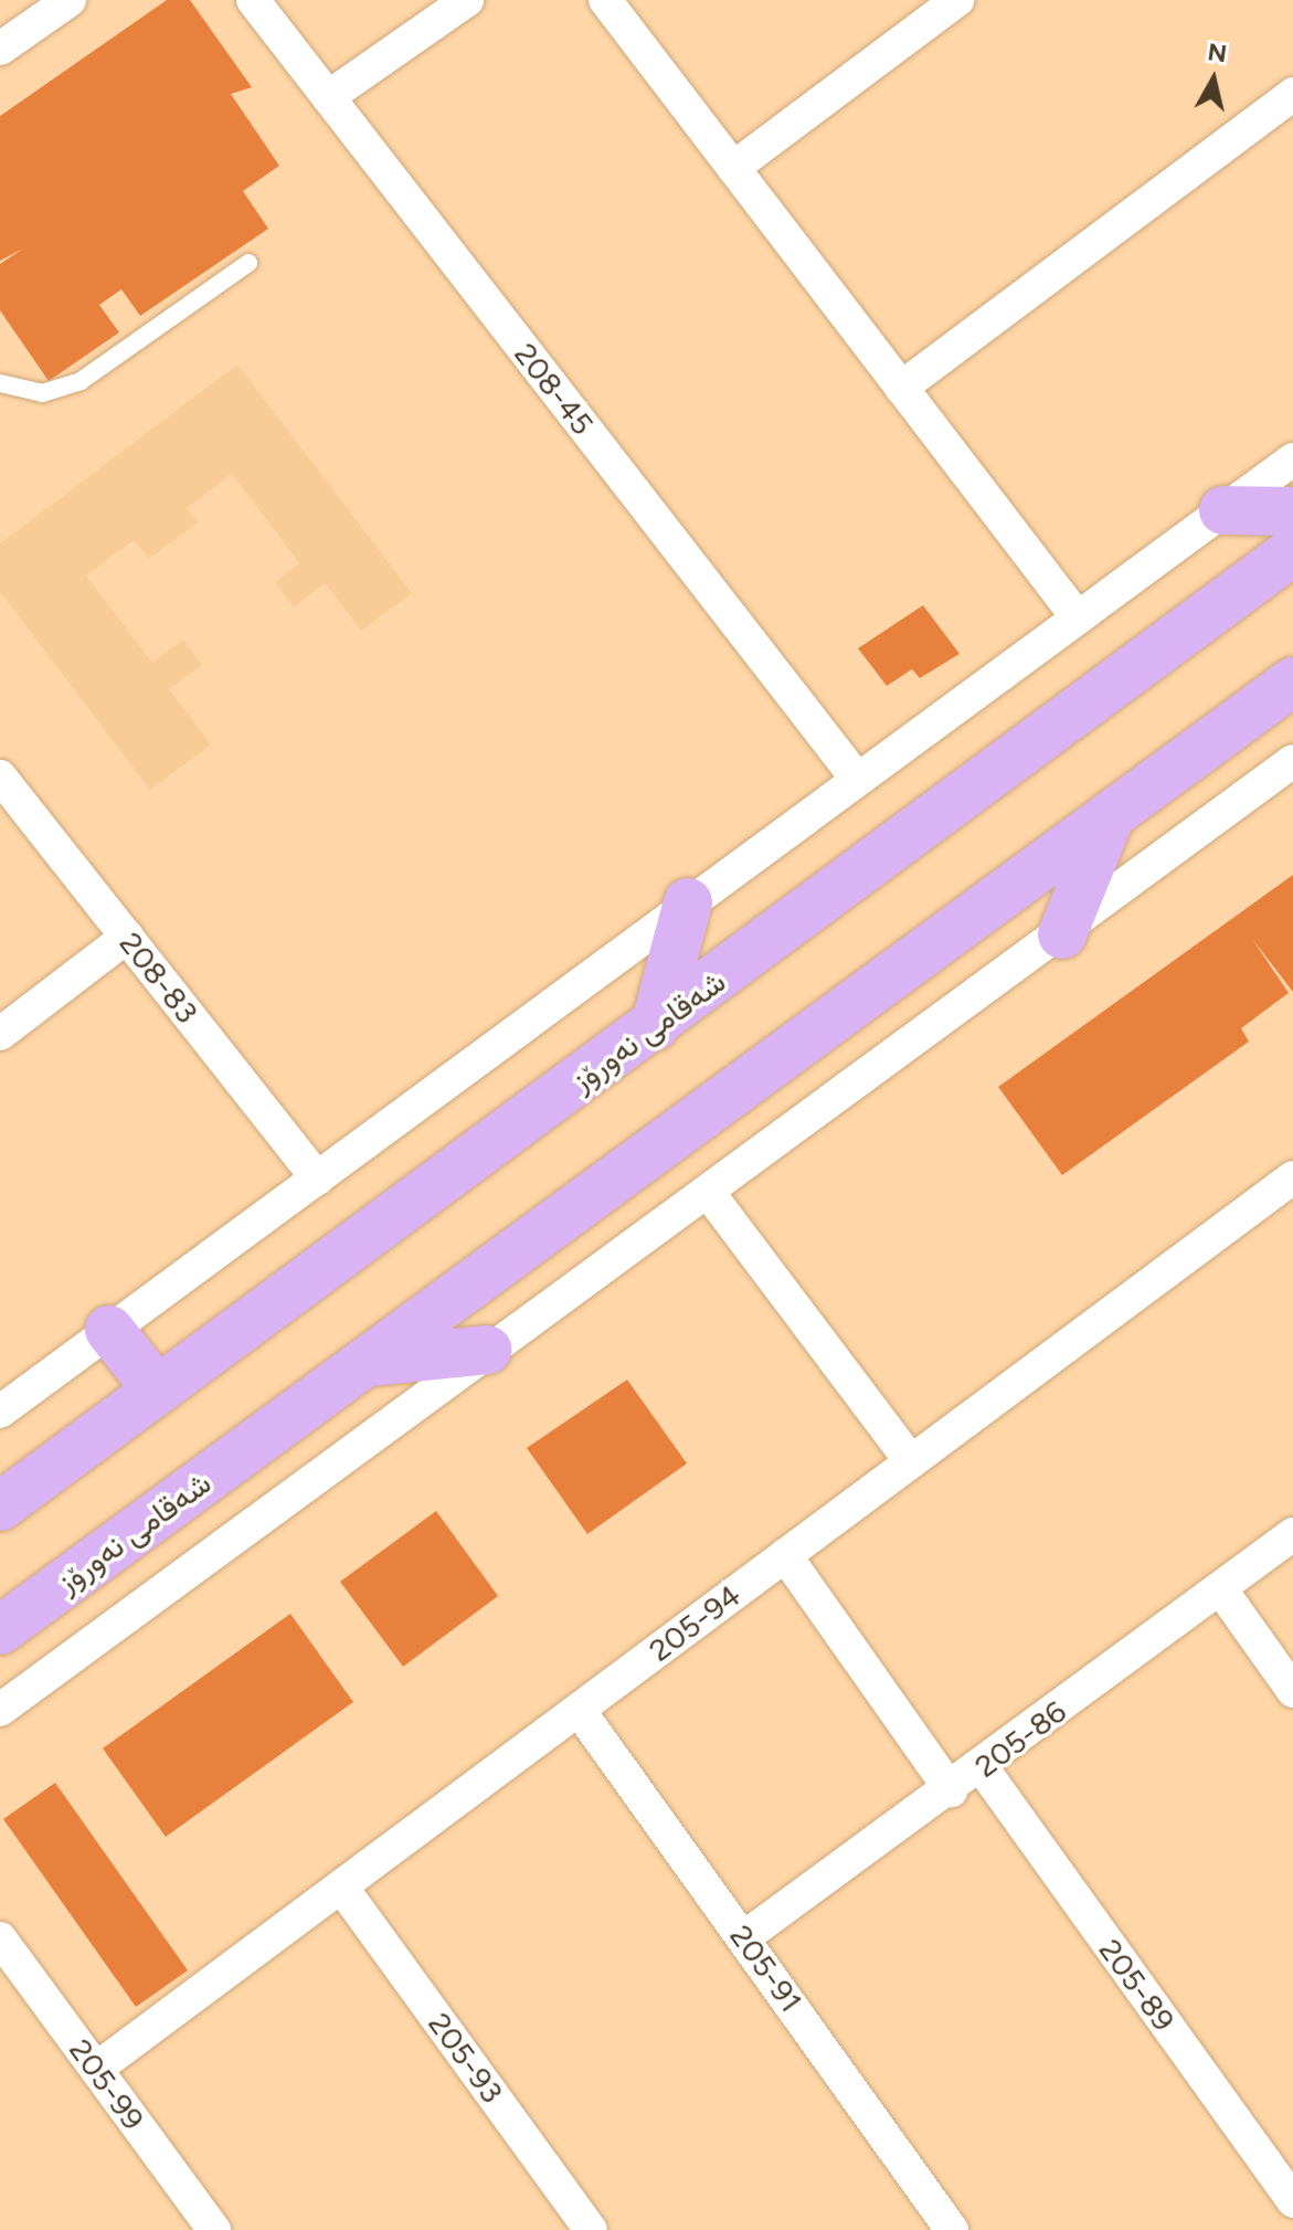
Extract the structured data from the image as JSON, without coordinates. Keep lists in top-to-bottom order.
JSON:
{
  "streets": {
    "main road": ["شەقامی نەورۆز"],
    "street": [
      "208-45",
      "208-83",
      "205-94",
      "205-86",
      "205-91",
      "205-89",
      "205-93",
      "205-99"
    ]
  },
  "crossings": [
    ["205-94", "205-91"],
    ["205-94", "205-93"],
    ["205-94", "205-99"],
    ["205-86", "205-91"],
    ["205-86", "205-89"]
  ],
  "north": "top"
}
